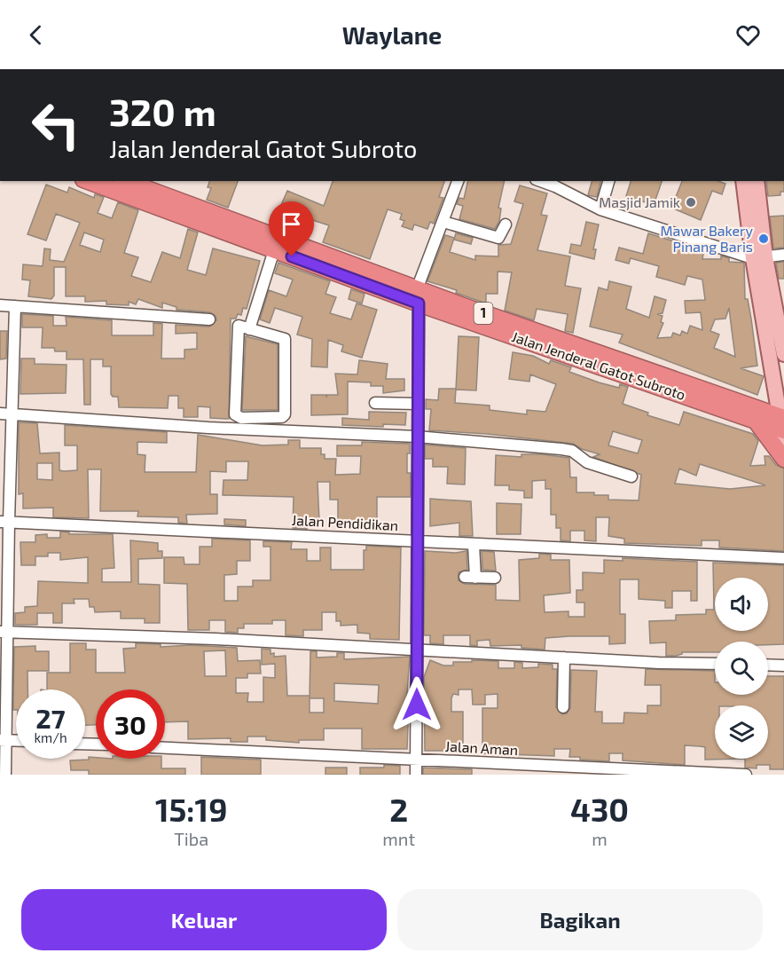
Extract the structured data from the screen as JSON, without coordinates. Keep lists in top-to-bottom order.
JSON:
{
  "streets": {
    "highway": ["1", "Jalan Jenderal Gatot Subroto"],
    "street": ["Jalan Pendidikan", "Jalan Aman"]
  },
  "places": ["Masjid Jamik", "Mawar Bakery Pinang Baris"],
  "page": {
    "header": "Waylane",
    "turn": ["320 m", "Jalan Jenderal Gatot Subroto"],
    "speed": "27 km/h",
    "limit": "30",
    "eta": [
      "15:19",
      "Tiba",
      "2",
      "mnt",
      "430",
      "m"
    ],
    "buttons": ["Keluar", "Bagikan"]
  }
}
